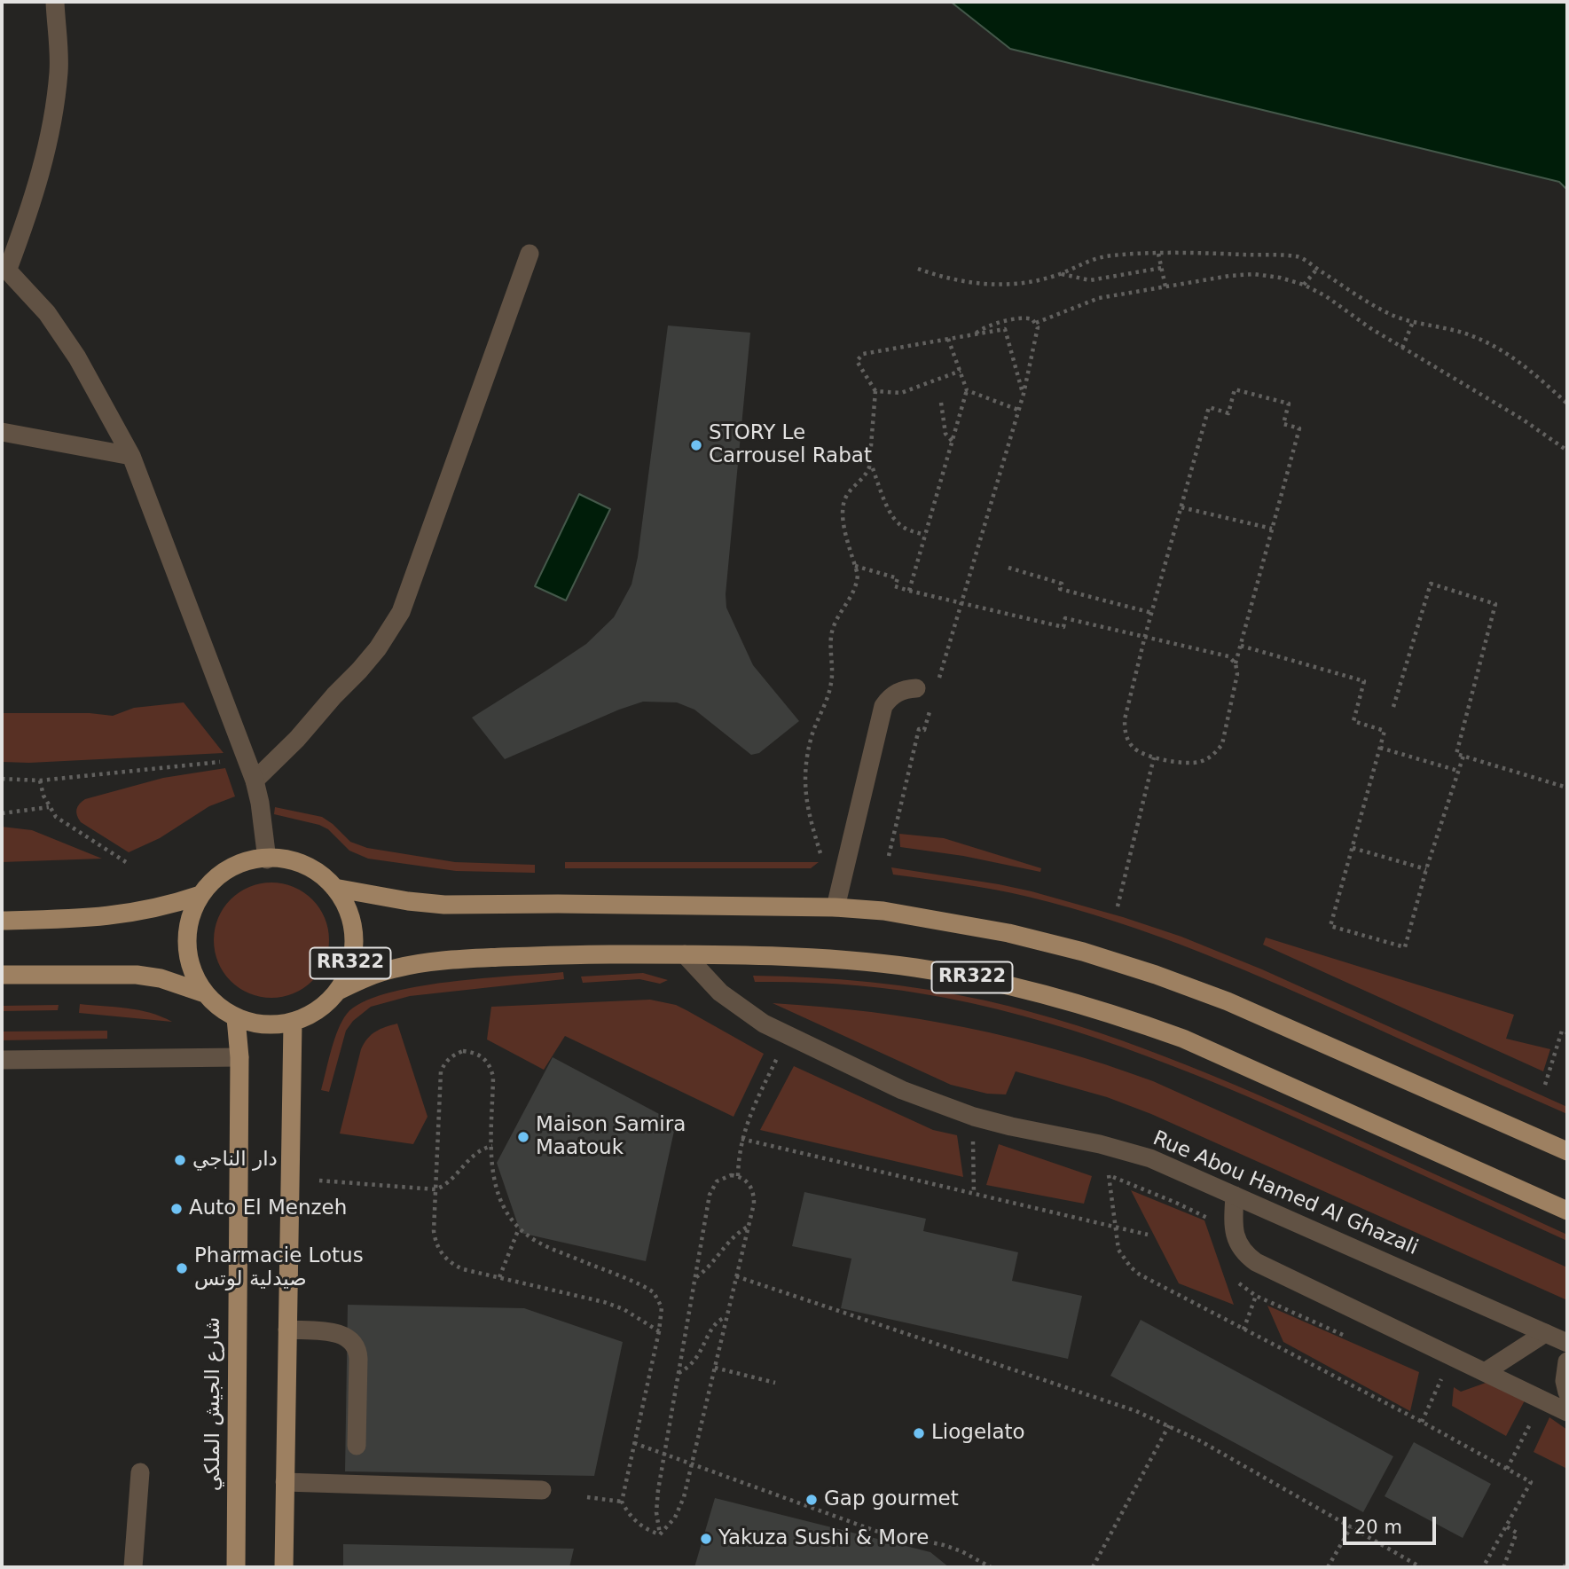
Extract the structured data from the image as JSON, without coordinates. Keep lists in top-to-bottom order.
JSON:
{
  "streets": {
    "main road": ["RR322", "شارع الجيش الملكي"],
    "street": ["Rue Abou Hamed Al Ghazali"]
  },
  "crossings": [
    ["RR322", "Rue Abou Hamed Al Ghazali"],
    ["RR322", "شارع الجيش الملكي"]
  ],
  "places": [
    "STORY Le Carrousel Rabat",
    "Maison Samira Maatouk",
    "دار الناجي",
    "Auto El Menzeh",
    "Pharmacie Lotus صيدلية لوتس",
    "Liogelato",
    "Gap gourmet",
    "Yakuza Sushi & More"
  ],
  "scale_bar": "20 m"
}
